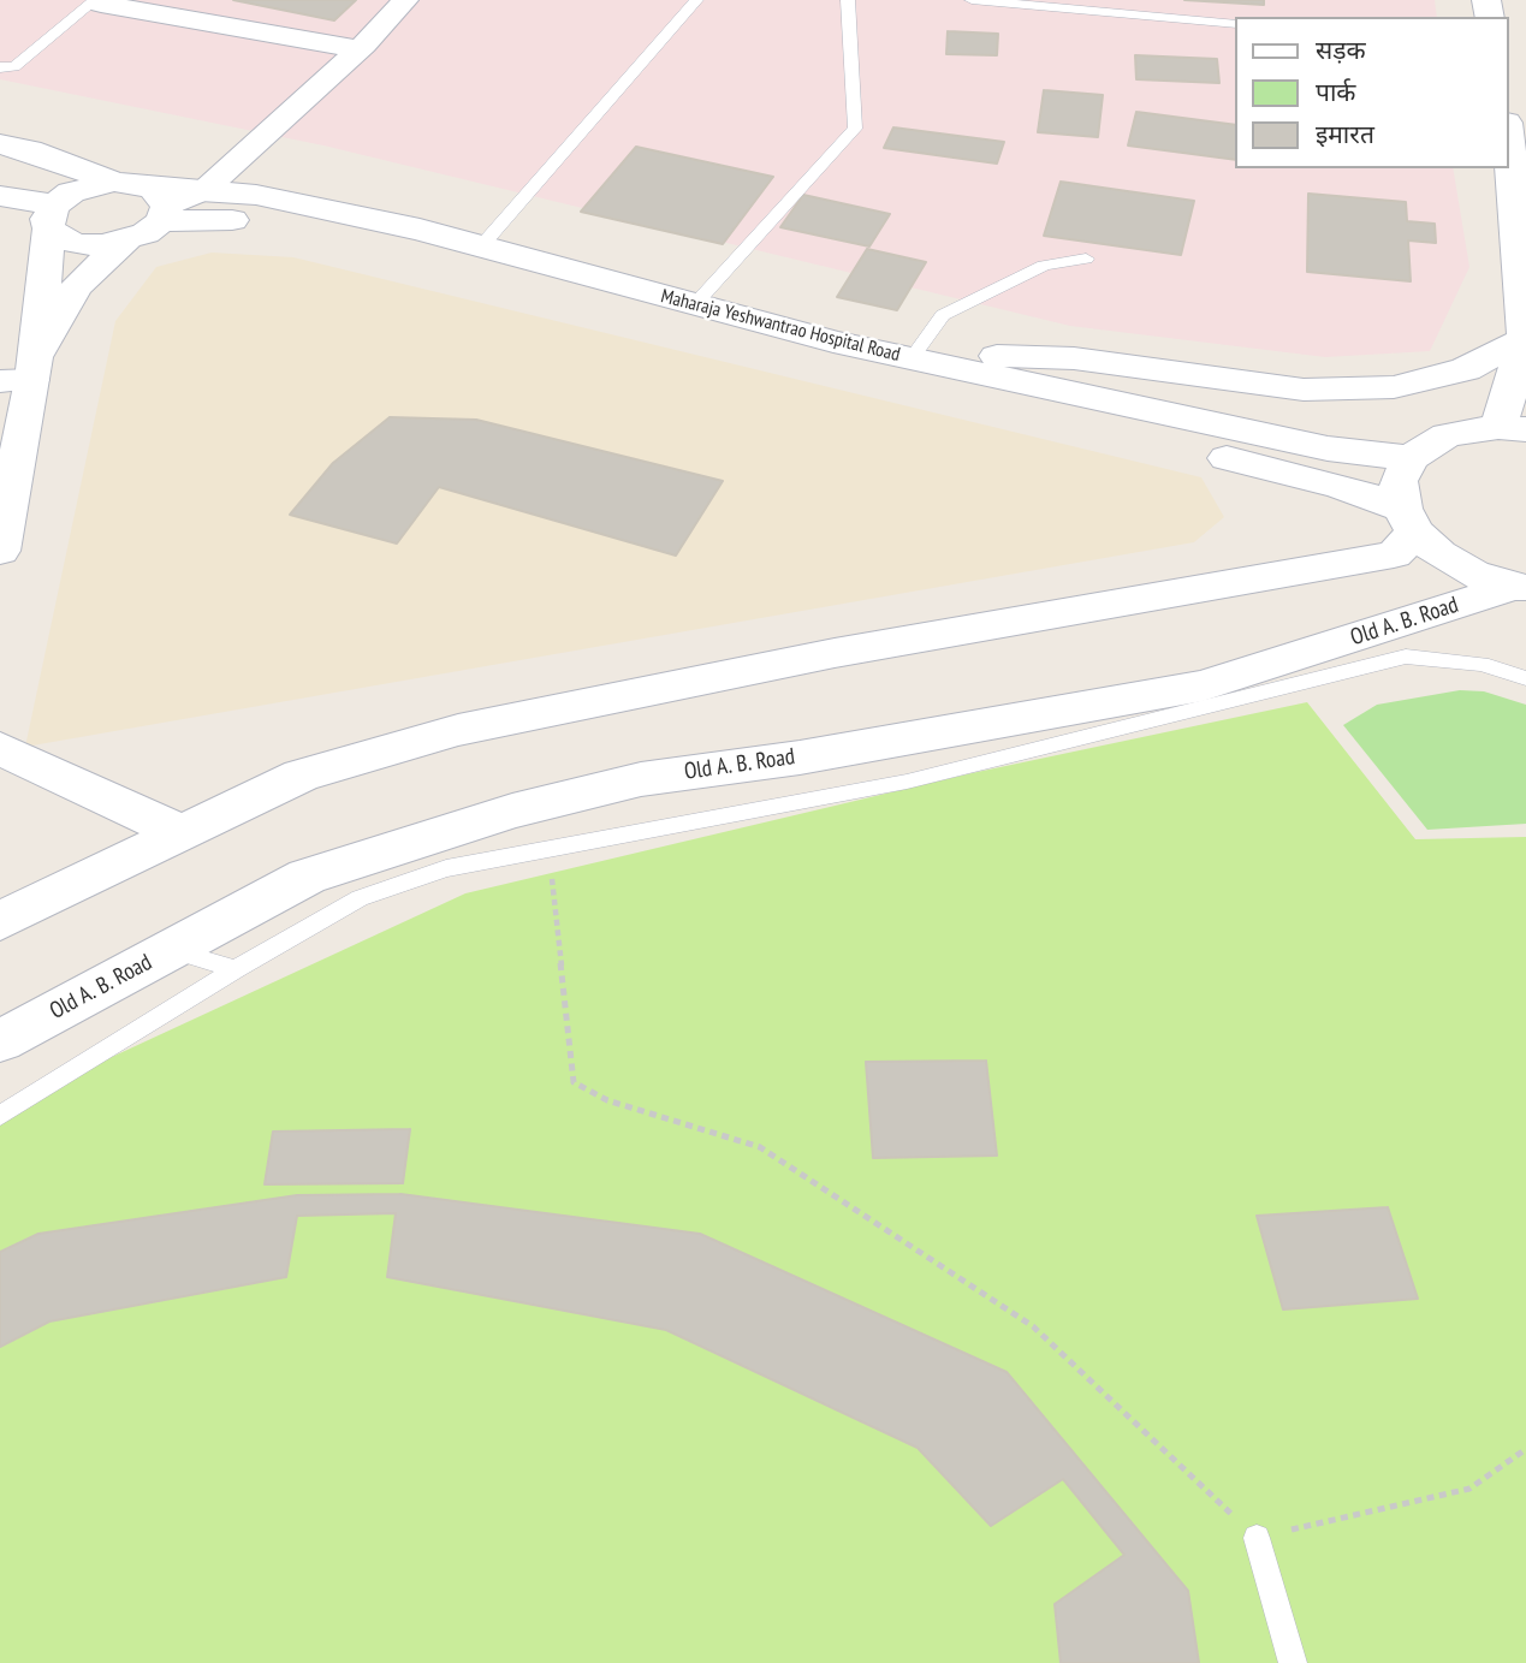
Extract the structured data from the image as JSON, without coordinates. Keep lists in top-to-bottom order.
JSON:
{
  "streets": {
    "main road": ["Maharaja Yeshwantrao Hospital Road", "Old A. B. Road"]
  },
  "crossings": [
    ["Maharaja Yeshwantrao Hospital Road", "Old A. B. Road"]
  ],
  "legend": ["सड़क", "पार्क", "इमारत"]
}
